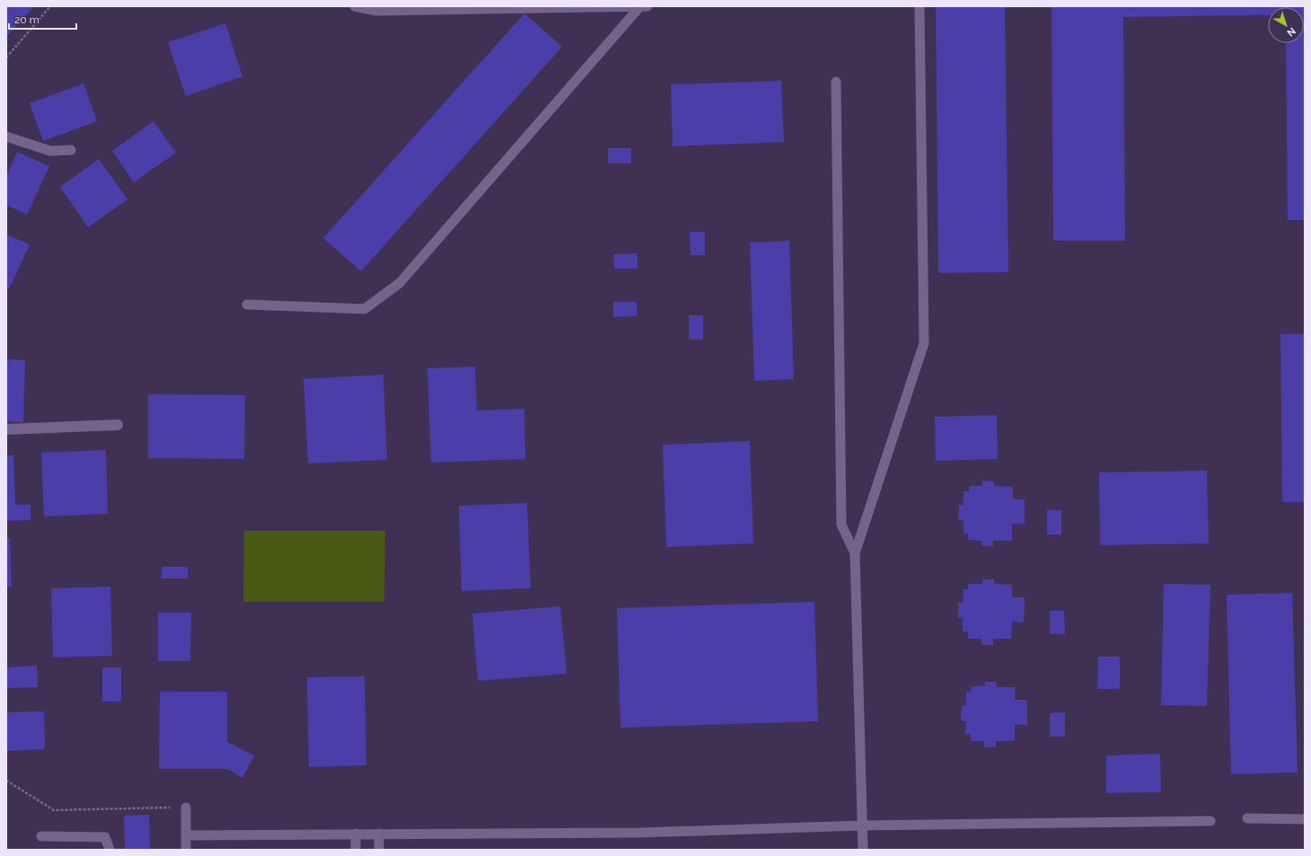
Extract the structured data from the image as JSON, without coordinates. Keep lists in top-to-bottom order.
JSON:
{
  "scale_bar": "20 m",
  "north": "bottom right"
}
